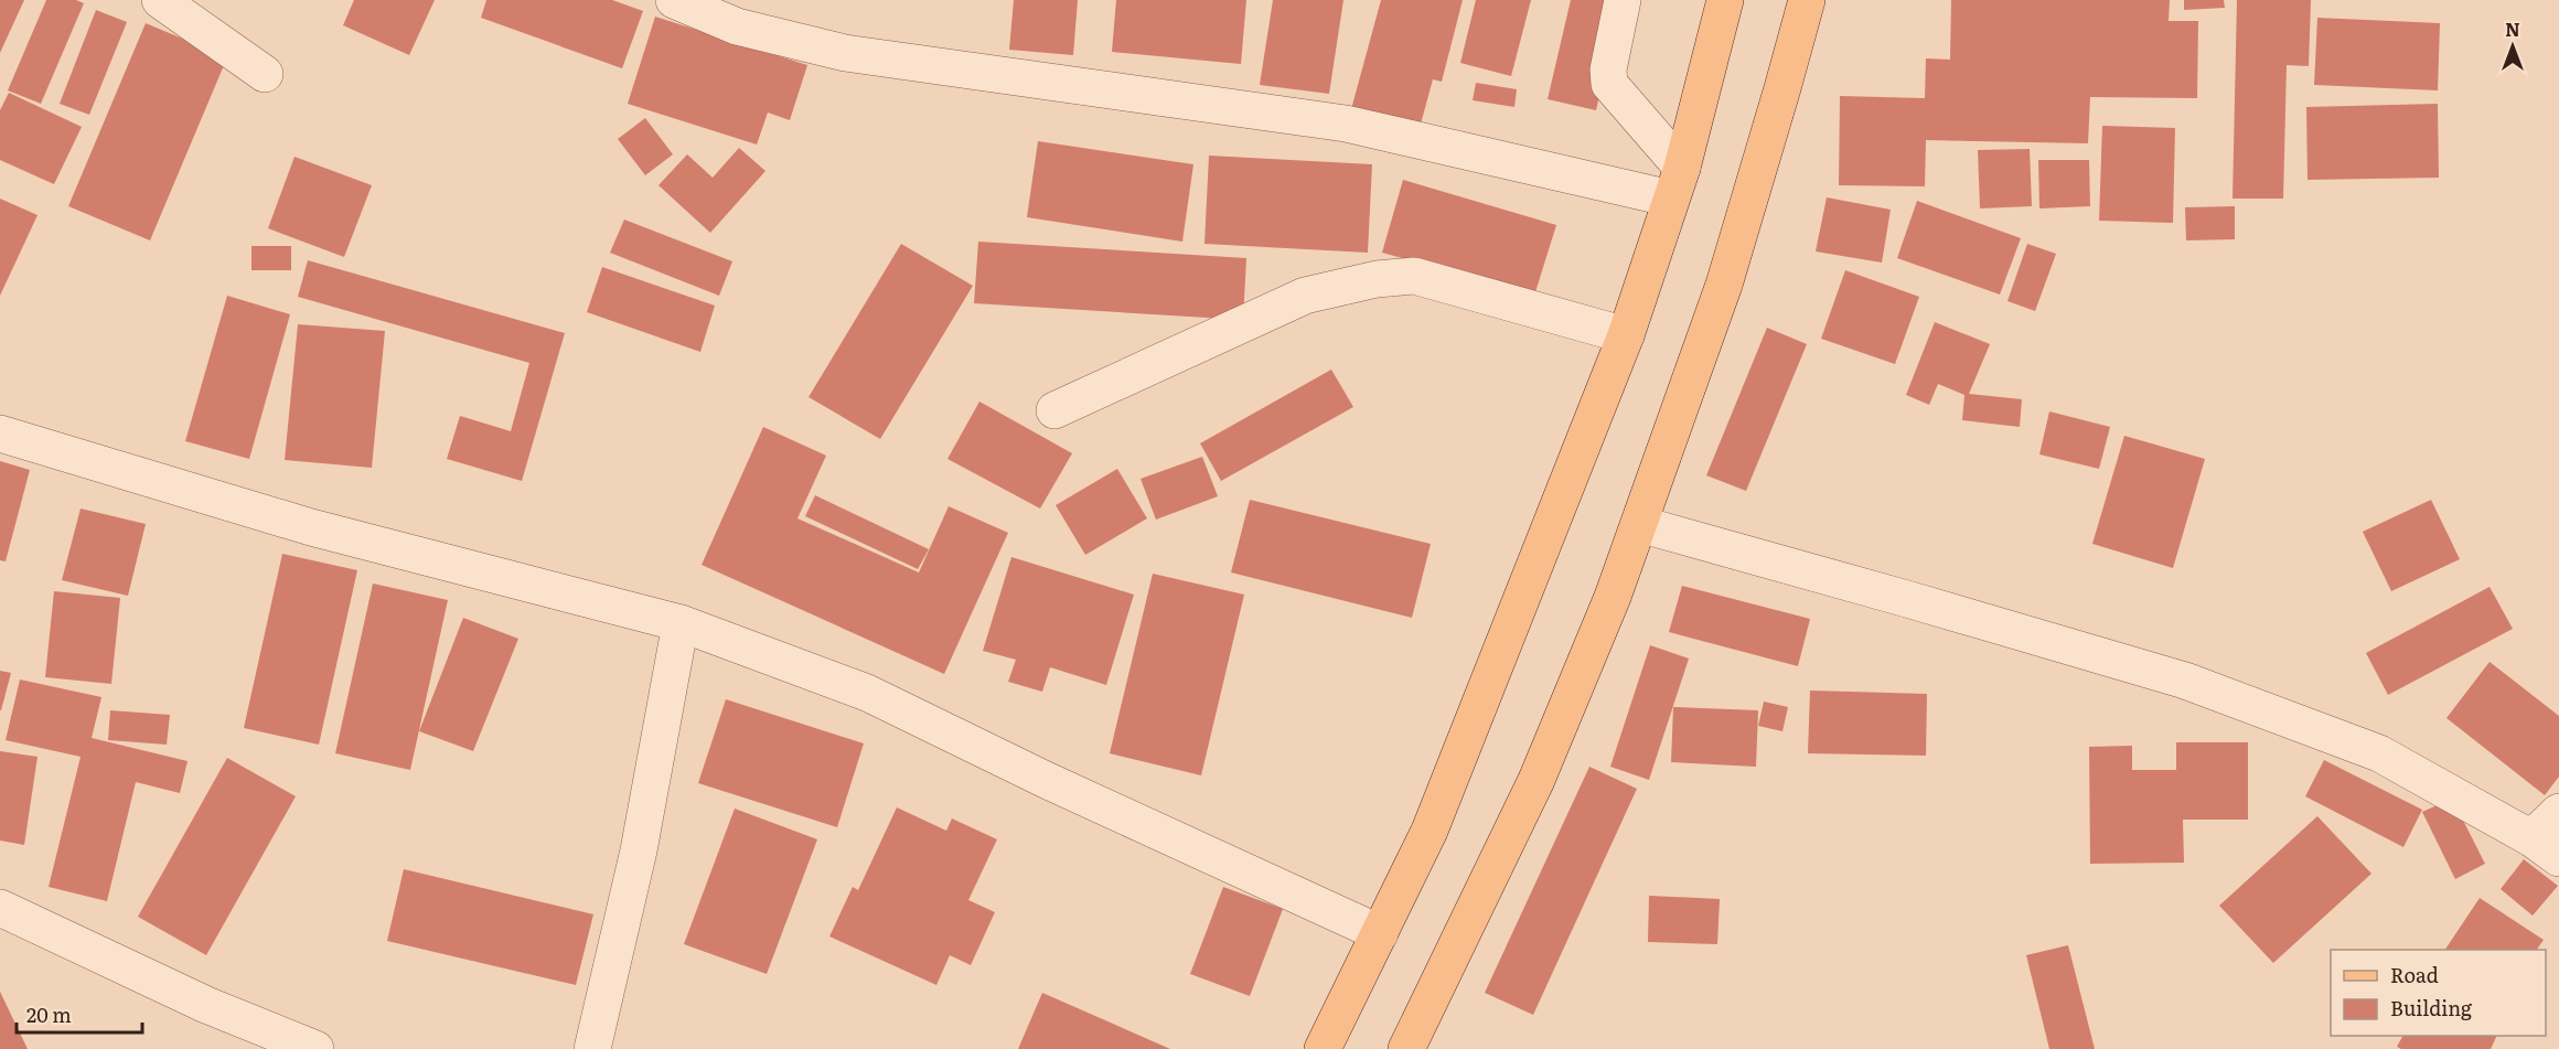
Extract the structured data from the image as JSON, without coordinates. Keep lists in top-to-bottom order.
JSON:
{
  "legend": ["Road", "Building"],
  "scale_bar": "20 m",
  "north": "top"
}
